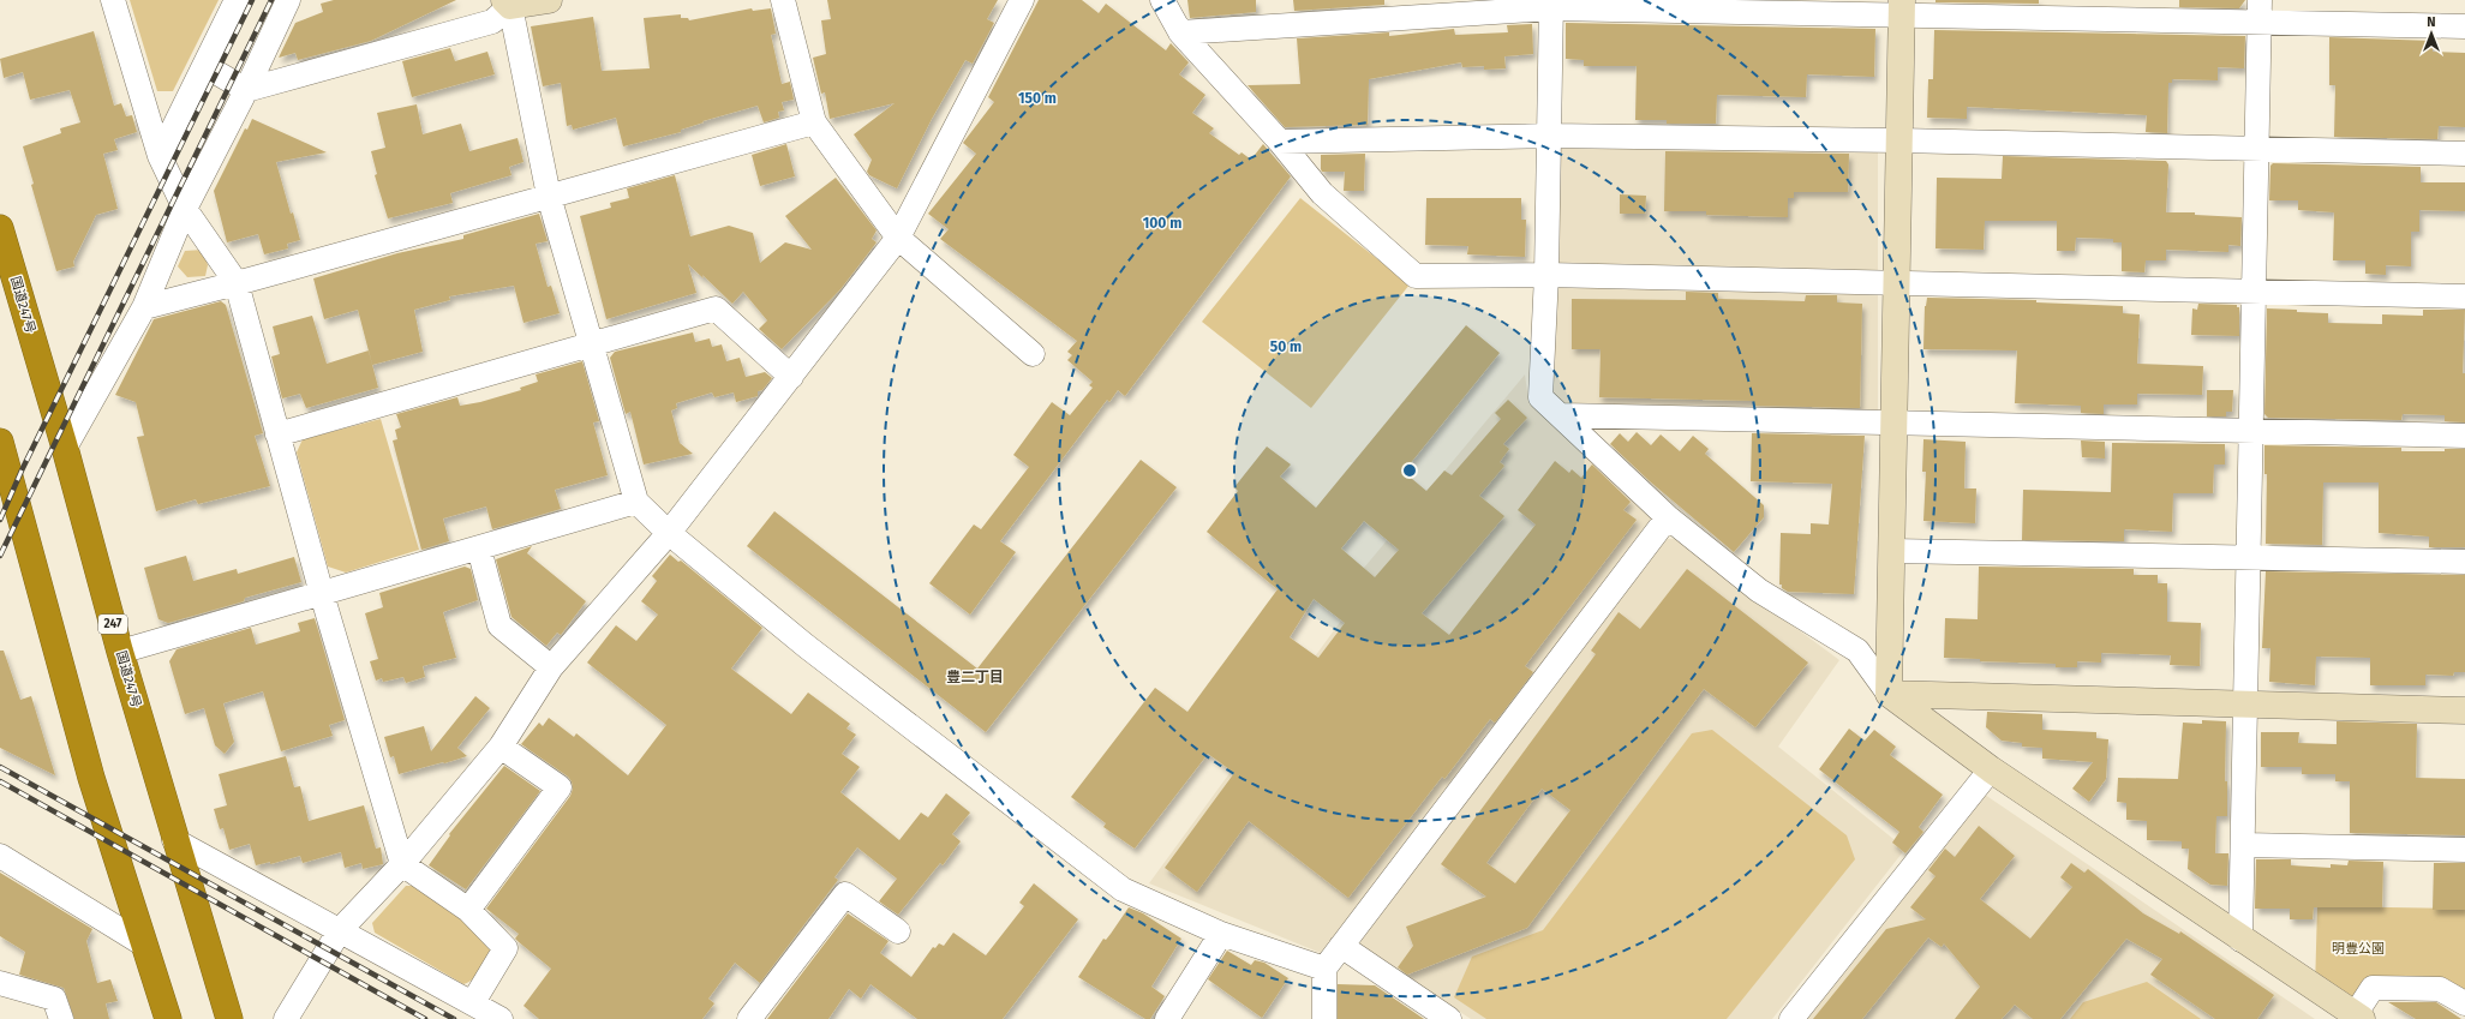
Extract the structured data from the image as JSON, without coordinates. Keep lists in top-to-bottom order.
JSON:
{
  "streets": {
    "highway": ["国道247号", "247"]
  },
  "districts": ["豊二丁目"],
  "parks": ["明豊公園"],
  "north": "top",
  "rings": ["150 m", "100 m", "50 m"]
}
